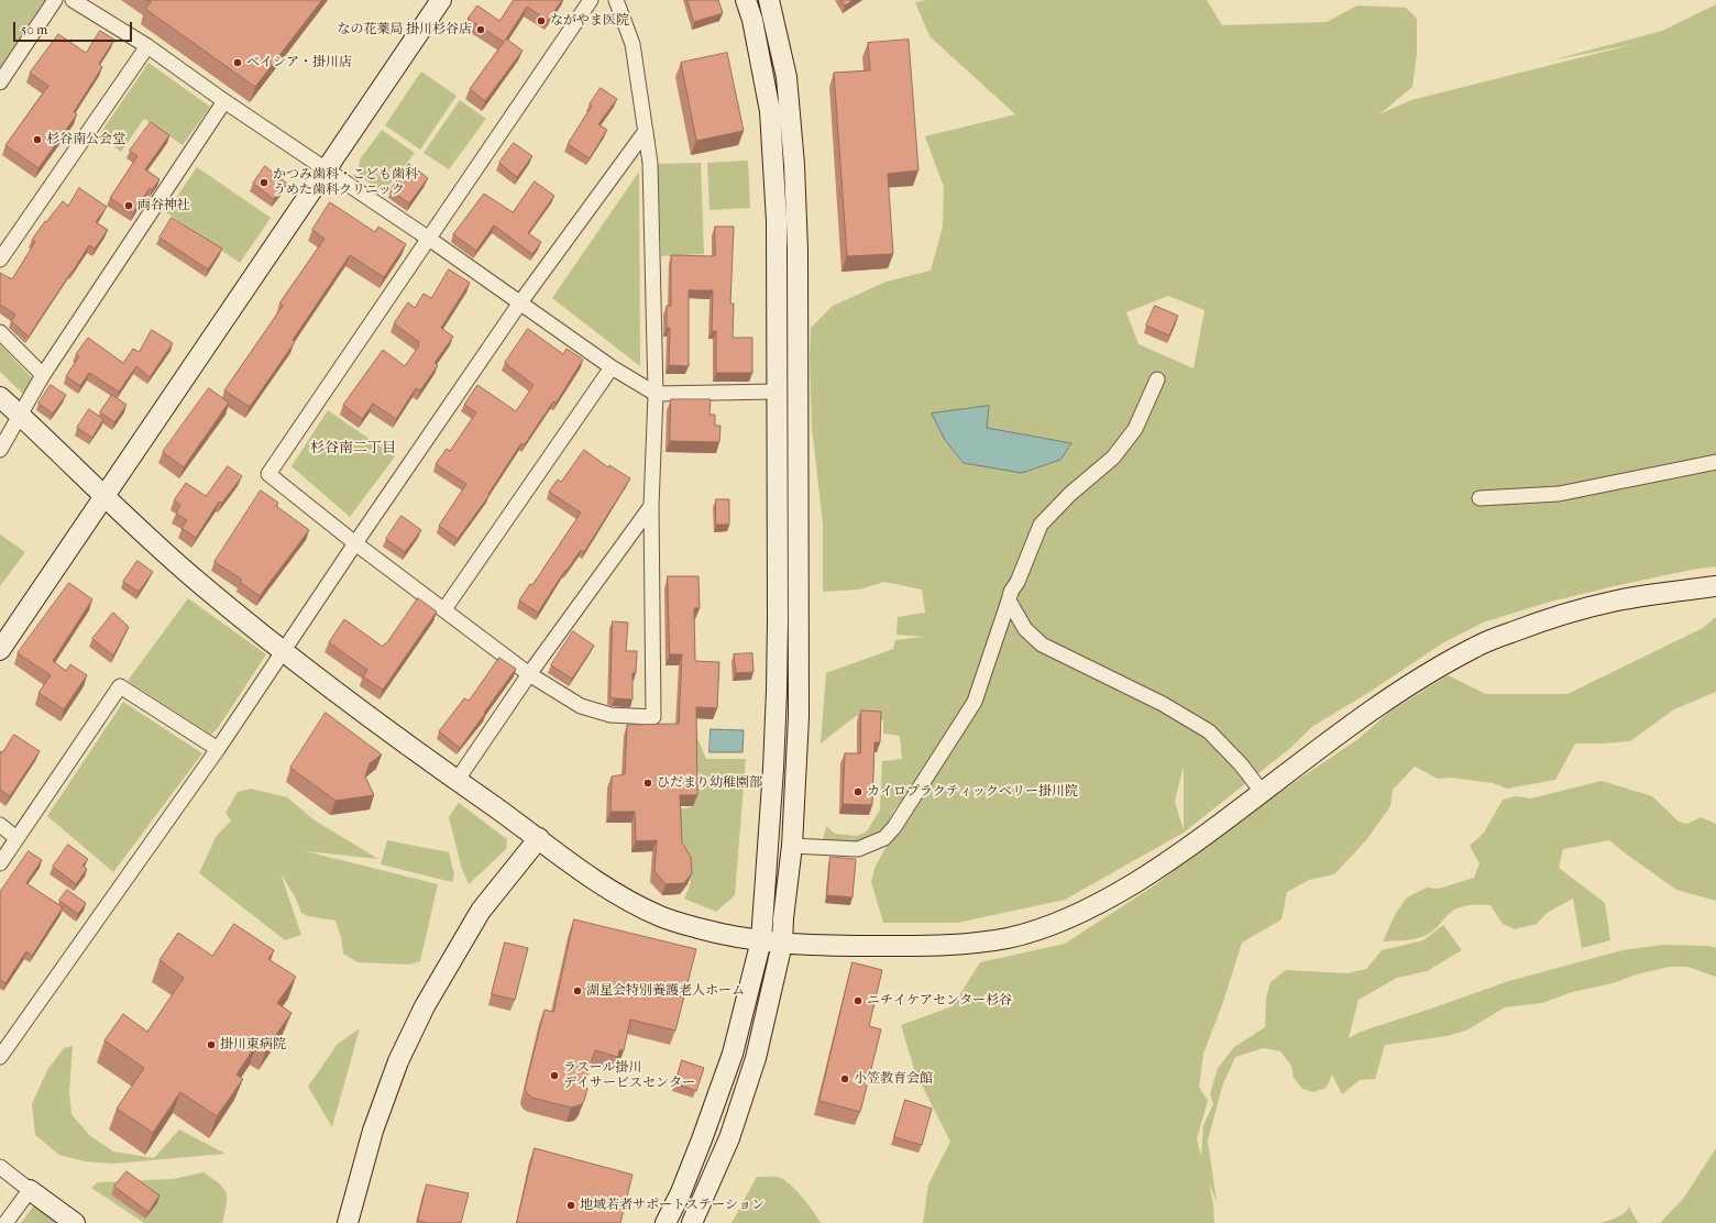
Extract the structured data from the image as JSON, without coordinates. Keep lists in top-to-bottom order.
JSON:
{
  "districts": ["杉谷南二丁目"],
  "places": [
    "ながやま医院",
    "なの花薬局 掛川杉谷店",
    "ベイシア・掛川店",
    "杉谷南公会堂",
    "かつみ歯科・こども歯科 うめた歯科クリニック",
    "両谷神社",
    "ひだまり幼稚園部",
    "カイロプラクティックベリー掛川院",
    "湖星会特別養護老人ホーム",
    "ニチイケアセンター杉谷",
    "掛川東病院",
    "ラスール掛川 デイサービスセンター",
    "小笠教育会館",
    "地域若者サポートステーション"
  ],
  "scale_bar": "50 m"
}
